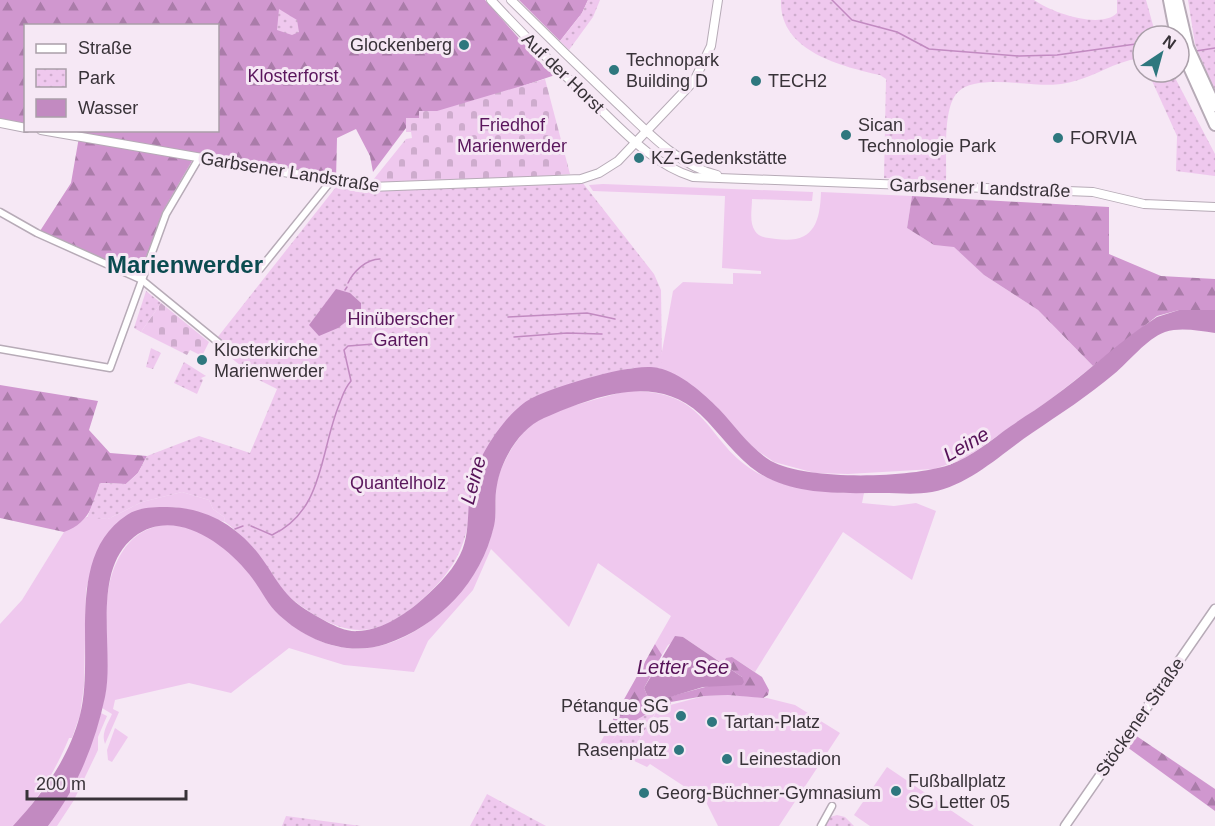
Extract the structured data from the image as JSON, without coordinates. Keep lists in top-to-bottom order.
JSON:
{
  "streets": {
    "main road": ["Stöckener Straße"],
    "street": ["Auf der Horst", "Garbsener Landstraße"]
  },
  "crossings": [
    ["Auf der Horst", "Garbsener Landstraße"]
  ],
  "districts": ["Marienwerder"],
  "water": ["Leine", "Letter See"],
  "parks": [
    "Klosterforst",
    "Friedhof Marienwerder",
    "Hinüberscher Garten",
    "Quantelholz"
  ],
  "places": [
    "Glockenberg",
    "Technopark Building D",
    "TECH2",
    "Sican Technologie Park",
    "FORVIA",
    "KZ-Gedenkstätte",
    "Klosterkirche Marienwerder",
    "Pétanque SG Letter 05",
    "Tartan-Platz",
    "Rasenplatz",
    "Leinestadion",
    "Fußballplatz SG Letter 05",
    "Georg-Büchner-Gymnasium"
  ],
  "legend": ["Straße", "Park", "Wasser"],
  "scale_bar": "200 m",
  "north": "top right"
}
